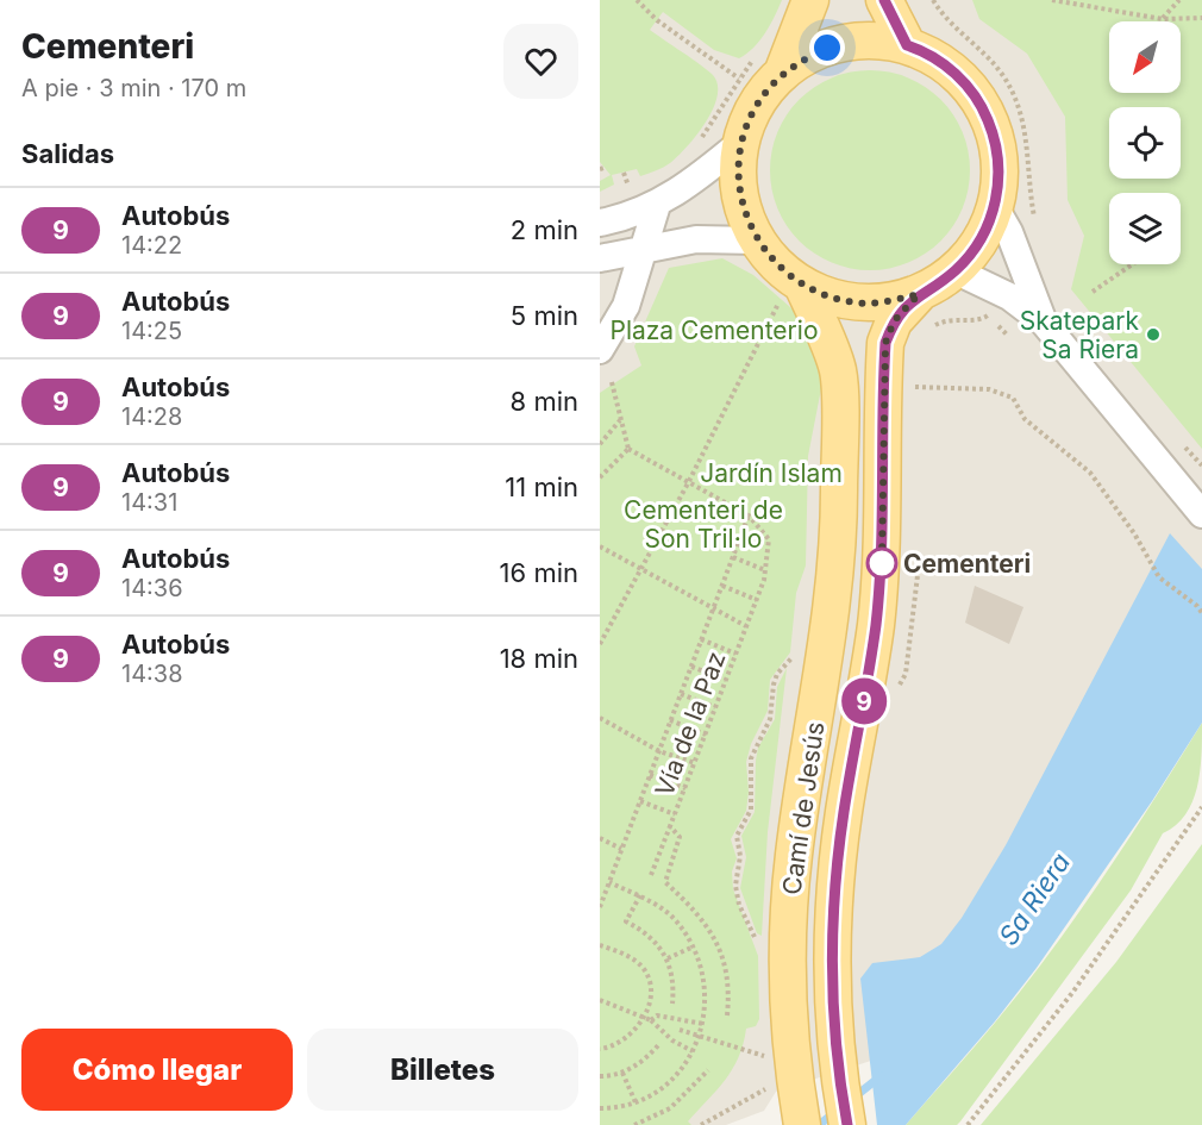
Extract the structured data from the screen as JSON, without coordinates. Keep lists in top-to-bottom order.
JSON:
{
  "streets": {
    "main road": ["Camí de Jesús"],
    "path": ["Vía de la Paz"]
  },
  "water": ["Sa Riera"],
  "parks": ["Plaza Cementerio", "Jardín Islam", "Cementeri de Son Tril·lo"],
  "places": ["Skatepark Sa Riera", "Cementeri"],
  "lines": ["bus line 9"],
  "north": "bottom left",
  "page": {
    "heading": [
      ["Cementeri", "A pie · 3 min · 170 m"],
      "Salidas"
    ],
    "on_map": "9",
    "list": [
      {
        "mark": "9",
        "name": "Autobús",
        "note": "14:22",
        "value": "2 min"
      },
      {
        "mark": "9",
        "name": "Autobús",
        "note": "14:25",
        "value": "5 min"
      },
      {
        "mark": "9",
        "name": "Autobús",
        "note": "14:28",
        "value": "8 min"
      },
      {
        "mark": "9",
        "name": "Autobús",
        "note": "14:31",
        "value": "11 min"
      },
      {
        "mark": "9",
        "name": "Autobús",
        "note": "14:36",
        "value": "16 min"
      },
      {
        "mark": "9",
        "name": "Autobús",
        "note": "14:38",
        "value": "18 min"
      }
    ],
    "buttons": ["Cómo llegar", "Billetes"]
  }
}
